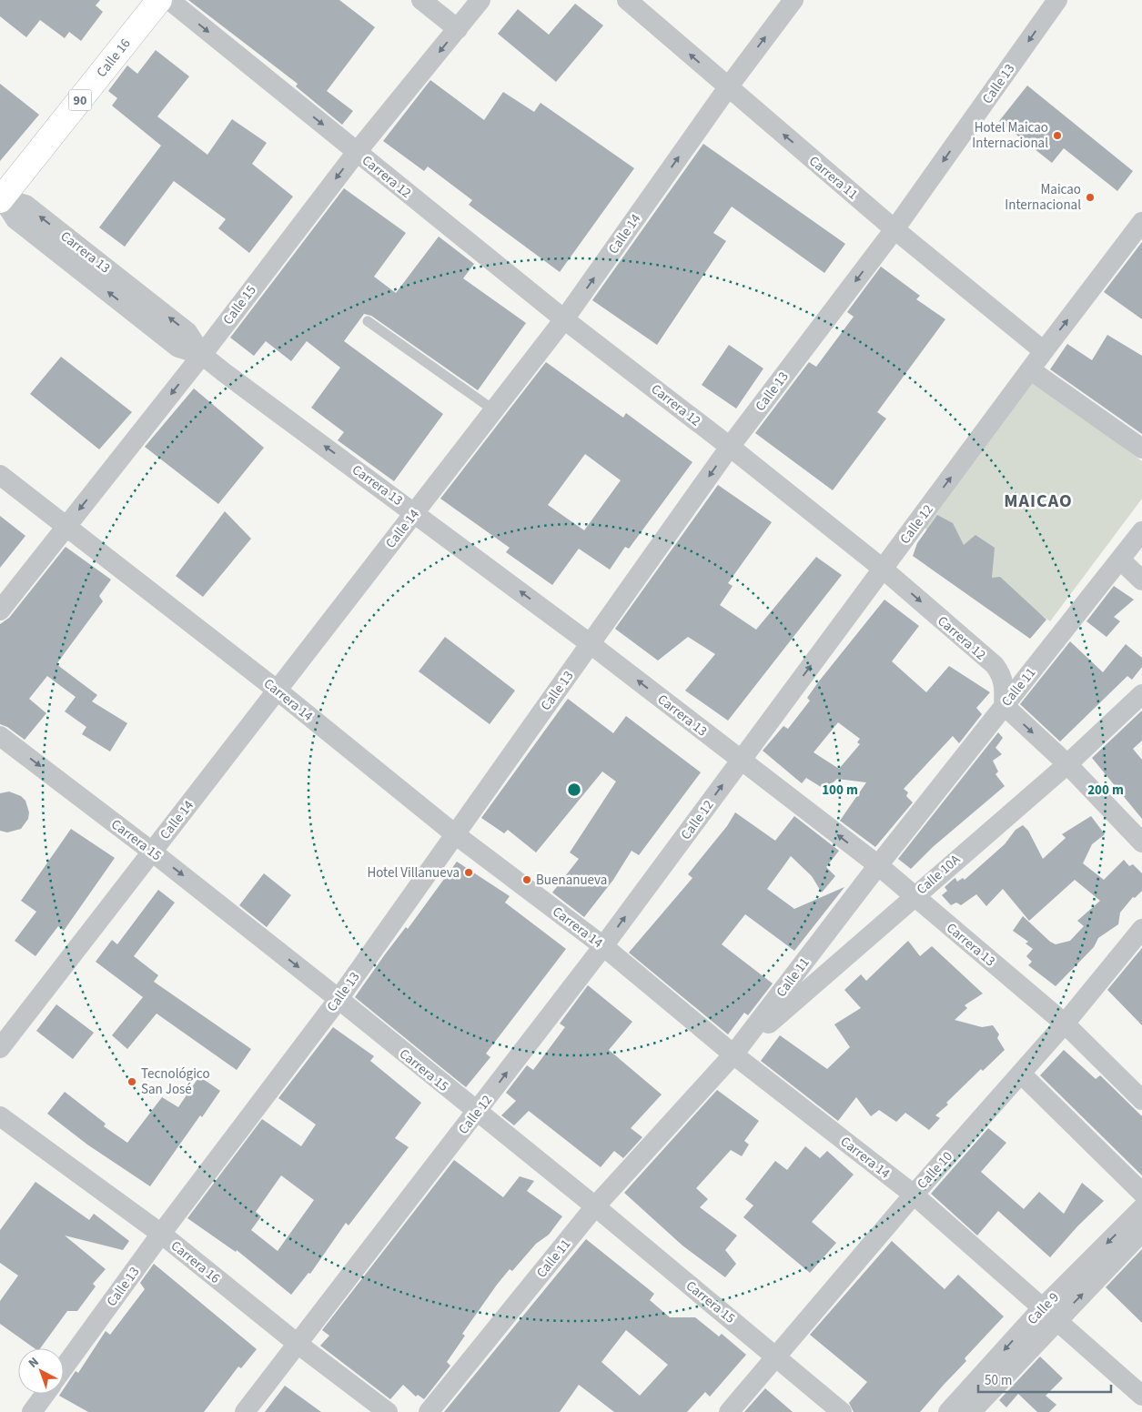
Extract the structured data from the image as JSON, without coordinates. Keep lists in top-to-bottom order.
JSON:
{
  "streets": {
    "highway": ["Calle 16", "90"],
    "street": [
      "Calle 13",
      "Carrera 12",
      "Carrera 11",
      "Calle 14",
      "Carrera 13",
      "Calle 15",
      "Calle 12",
      "Calle 11",
      "Carrera 14",
      "Carrera 15",
      "Calle 10A",
      "Calle 10",
      "Carrera 16",
      "Calle 9"
    ]
  },
  "crossings": [
    ["Calle 16", "Carrera 13"],
    ["Calle 13", "Carrera 12"],
    ["Calle 13", "Carrera 11"],
    ["Calle 13", "Carrera 13"],
    ["Calle 13", "Carrera 14"],
    ["Calle 13", "Carrera 15"],
    ["Calle 13", "Carrera 16"],
    ["Carrera 12", "Calle 14"],
    ["Carrera 12", "Calle 15"],
    ["Carrera 12", "Calle 12"],
    ["Carrera 12", "Calle 11"],
    ["Carrera 11", "Calle 14"],
    ["Carrera 11", "Calle 12"],
    ["Calle 14", "Carrera 13"],
    ["Calle 14", "Carrera 14"],
    ["Calle 14", "Carrera 15"],
    ["Carrera 13", "Calle 15"],
    ["Carrera 13", "Calle 12"],
    ["Carrera 13", "Calle 11"],
    ["Carrera 13", "Calle 10A"],
    ["Carrera 13", "Calle 10"],
    ["Calle 15", "Carrera 14"],
    ["Calle 12", "Carrera 14"],
    ["Calle 12", "Carrera 15"],
    ["Calle 12", "Carrera 16"],
    ["Calle 11", "Carrera 14"],
    ["Calle 11", "Carrera 15"],
    ["Calle 11", "Calle 10A"],
    ["Carrera 14", "Calle 10A"],
    ["Carrera 14", "Calle 10"],
    ["Carrera 14", "Calle 9"],
    ["Carrera 15", "Calle 10"]
  ],
  "one_way": [
    "Calle 13",
    "Carrera 12",
    "Carrera 11",
    "Carrera 13",
    "Calle 15",
    "Calle 12",
    "Carrera 15"
  ],
  "districts": ["MAICAO"],
  "places": [
    "Hotel Maicao Internacional",
    "Maicao Internacional",
    "Hotel Villanueva",
    "Buenanueva",
    "Tecnológico San José"
  ],
  "scale_bar": "50 m",
  "north": "top left",
  "rings": ["100 m", "200 m"]
}
